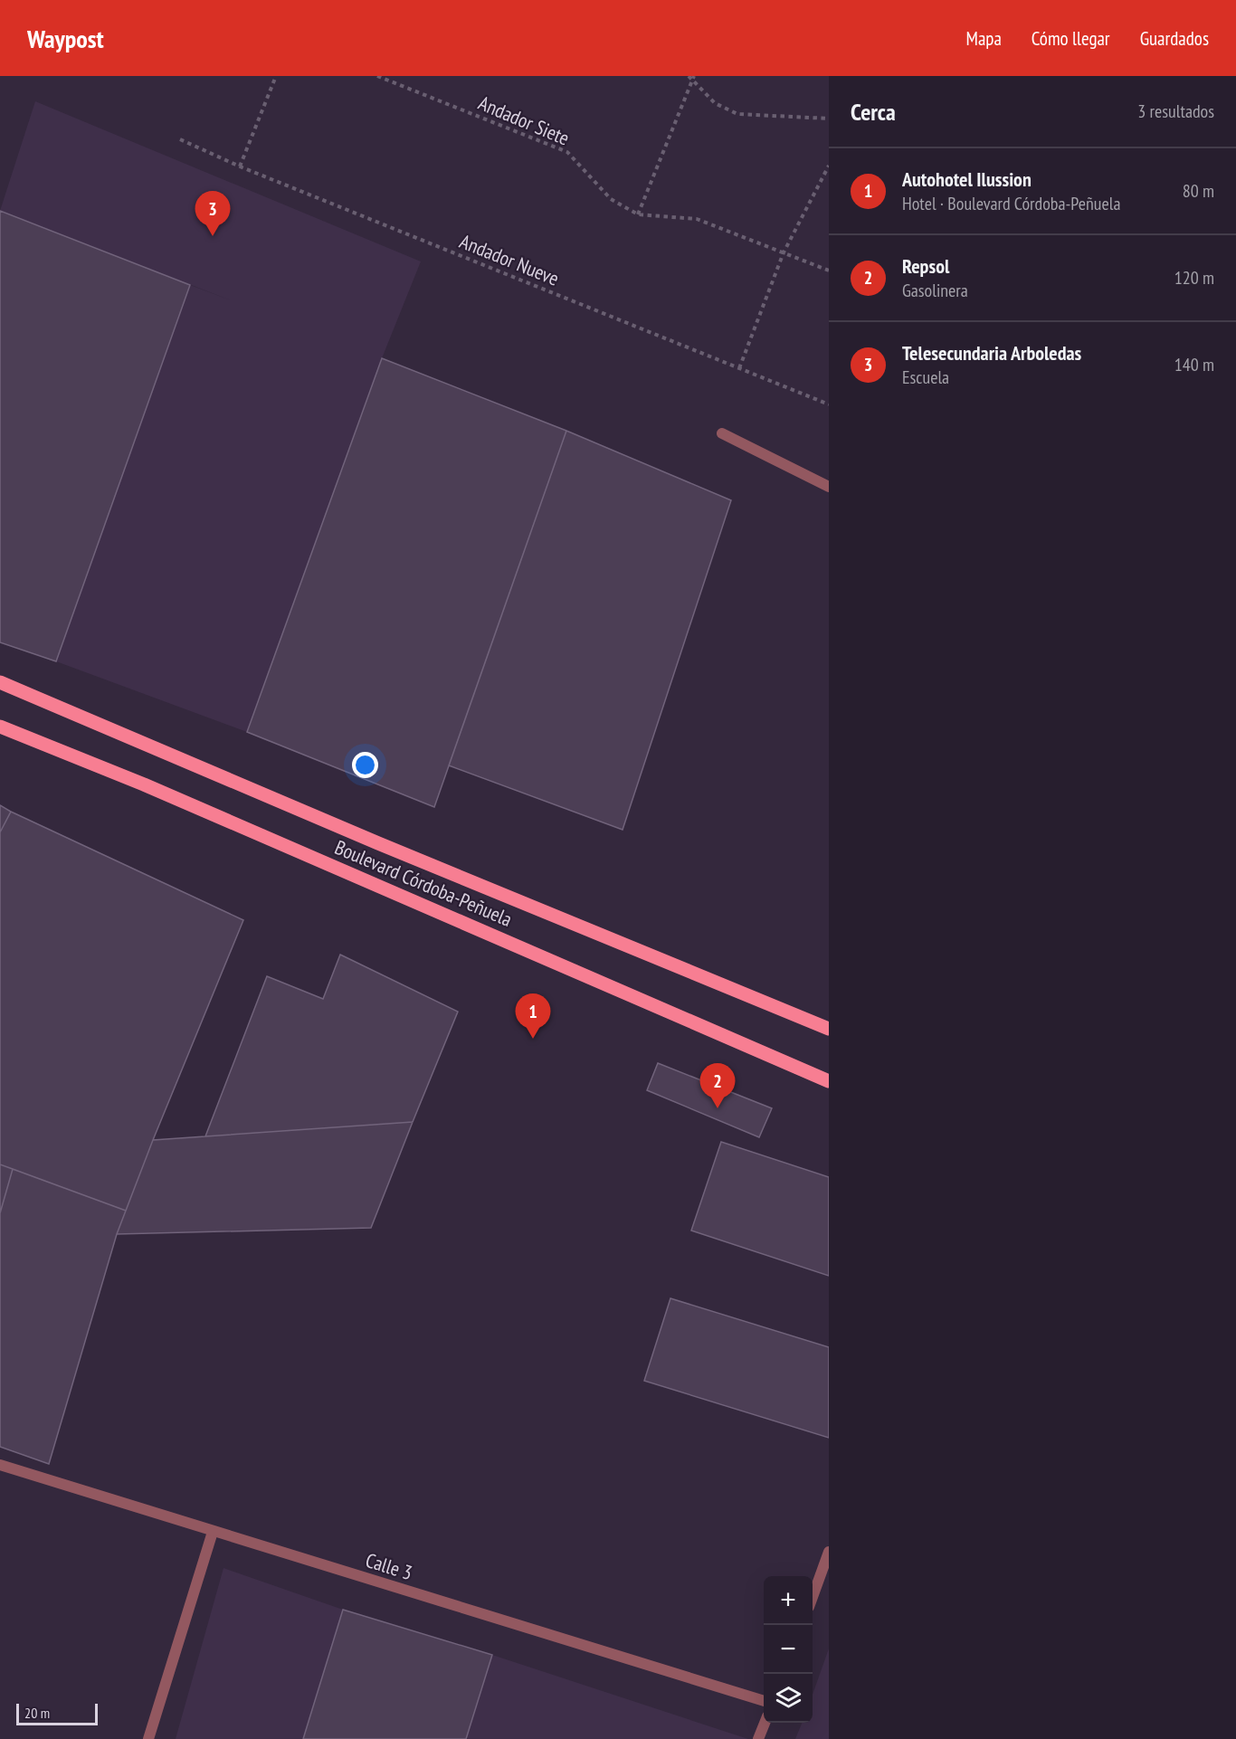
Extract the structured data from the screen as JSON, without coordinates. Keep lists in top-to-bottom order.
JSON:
{
  "streets": {
    "main road": ["Boulevard Córdoba-Peñuela"],
    "street": ["Calle 3"],
    "path": ["Andador Siete", "Andador Nueve"]
  },
  "scale_bar": "20 m",
  "page": {
    "header": "Waypost",
    "nav": ["Mapa", "Cómo llegar", "Guardados"],
    "heading": ["Cerca", "3 resultados"],
    "list": [
      {
        "mark": "1",
        "name": "Autohotel Ilussion",
        "note": "Hotel · Boulevard Córdoba-Peñuela",
        "value": "80 m"
      },
      {
        "mark": "2",
        "name": "Repsol",
        "note": "Gasolinera",
        "value": "120 m"
      },
      {
        "mark": "3",
        "name": "Telesecundaria Arboledas",
        "note": "Escuela",
        "value": "140 m"
      }
    ],
    "pins": ["3", "1", "2"],
    "map_buttons": ["+", "−"],
    "scale": "20 m"
  }
}
